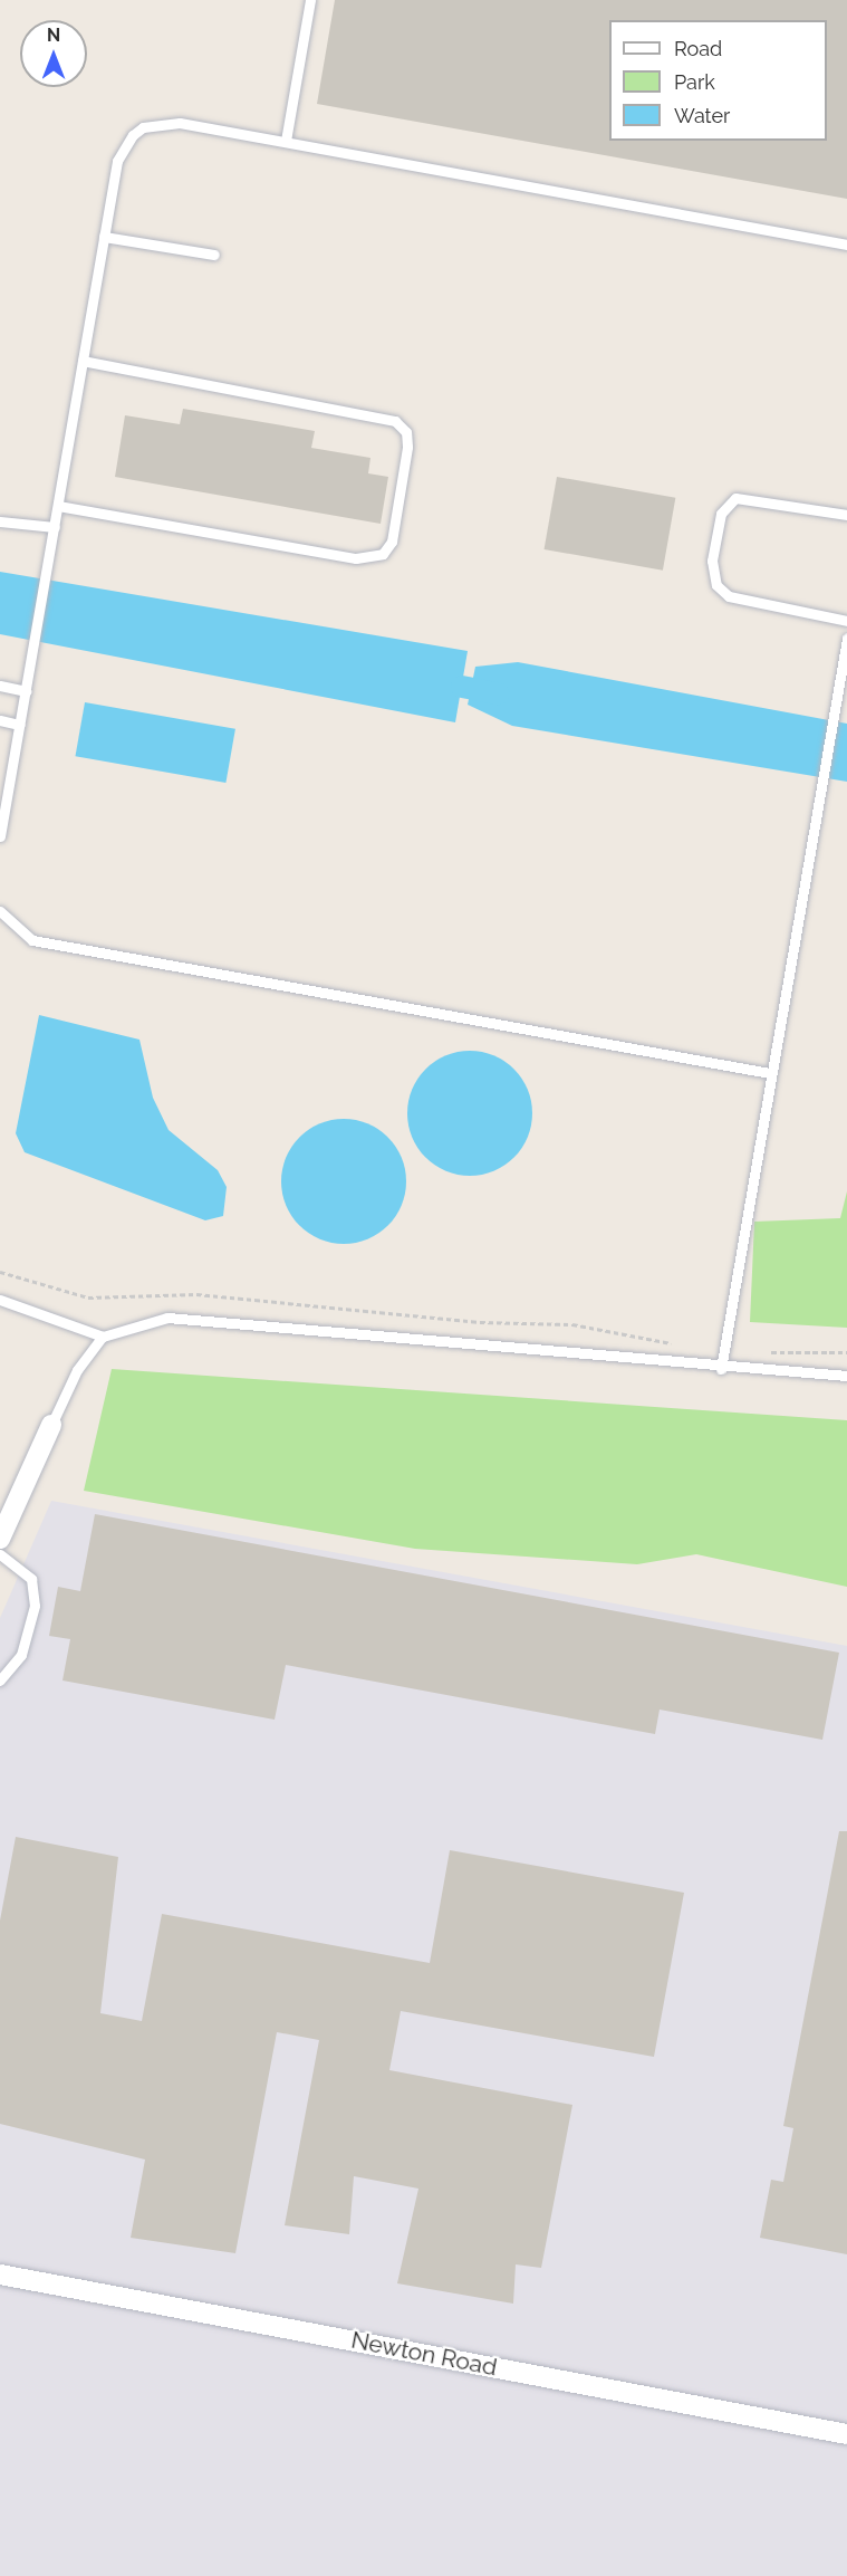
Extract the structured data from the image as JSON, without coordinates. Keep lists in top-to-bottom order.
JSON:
{
  "streets": {
    "street": ["Newton Road"]
  },
  "legend": ["Road", "Park", "Water"],
  "north": "top"
}
